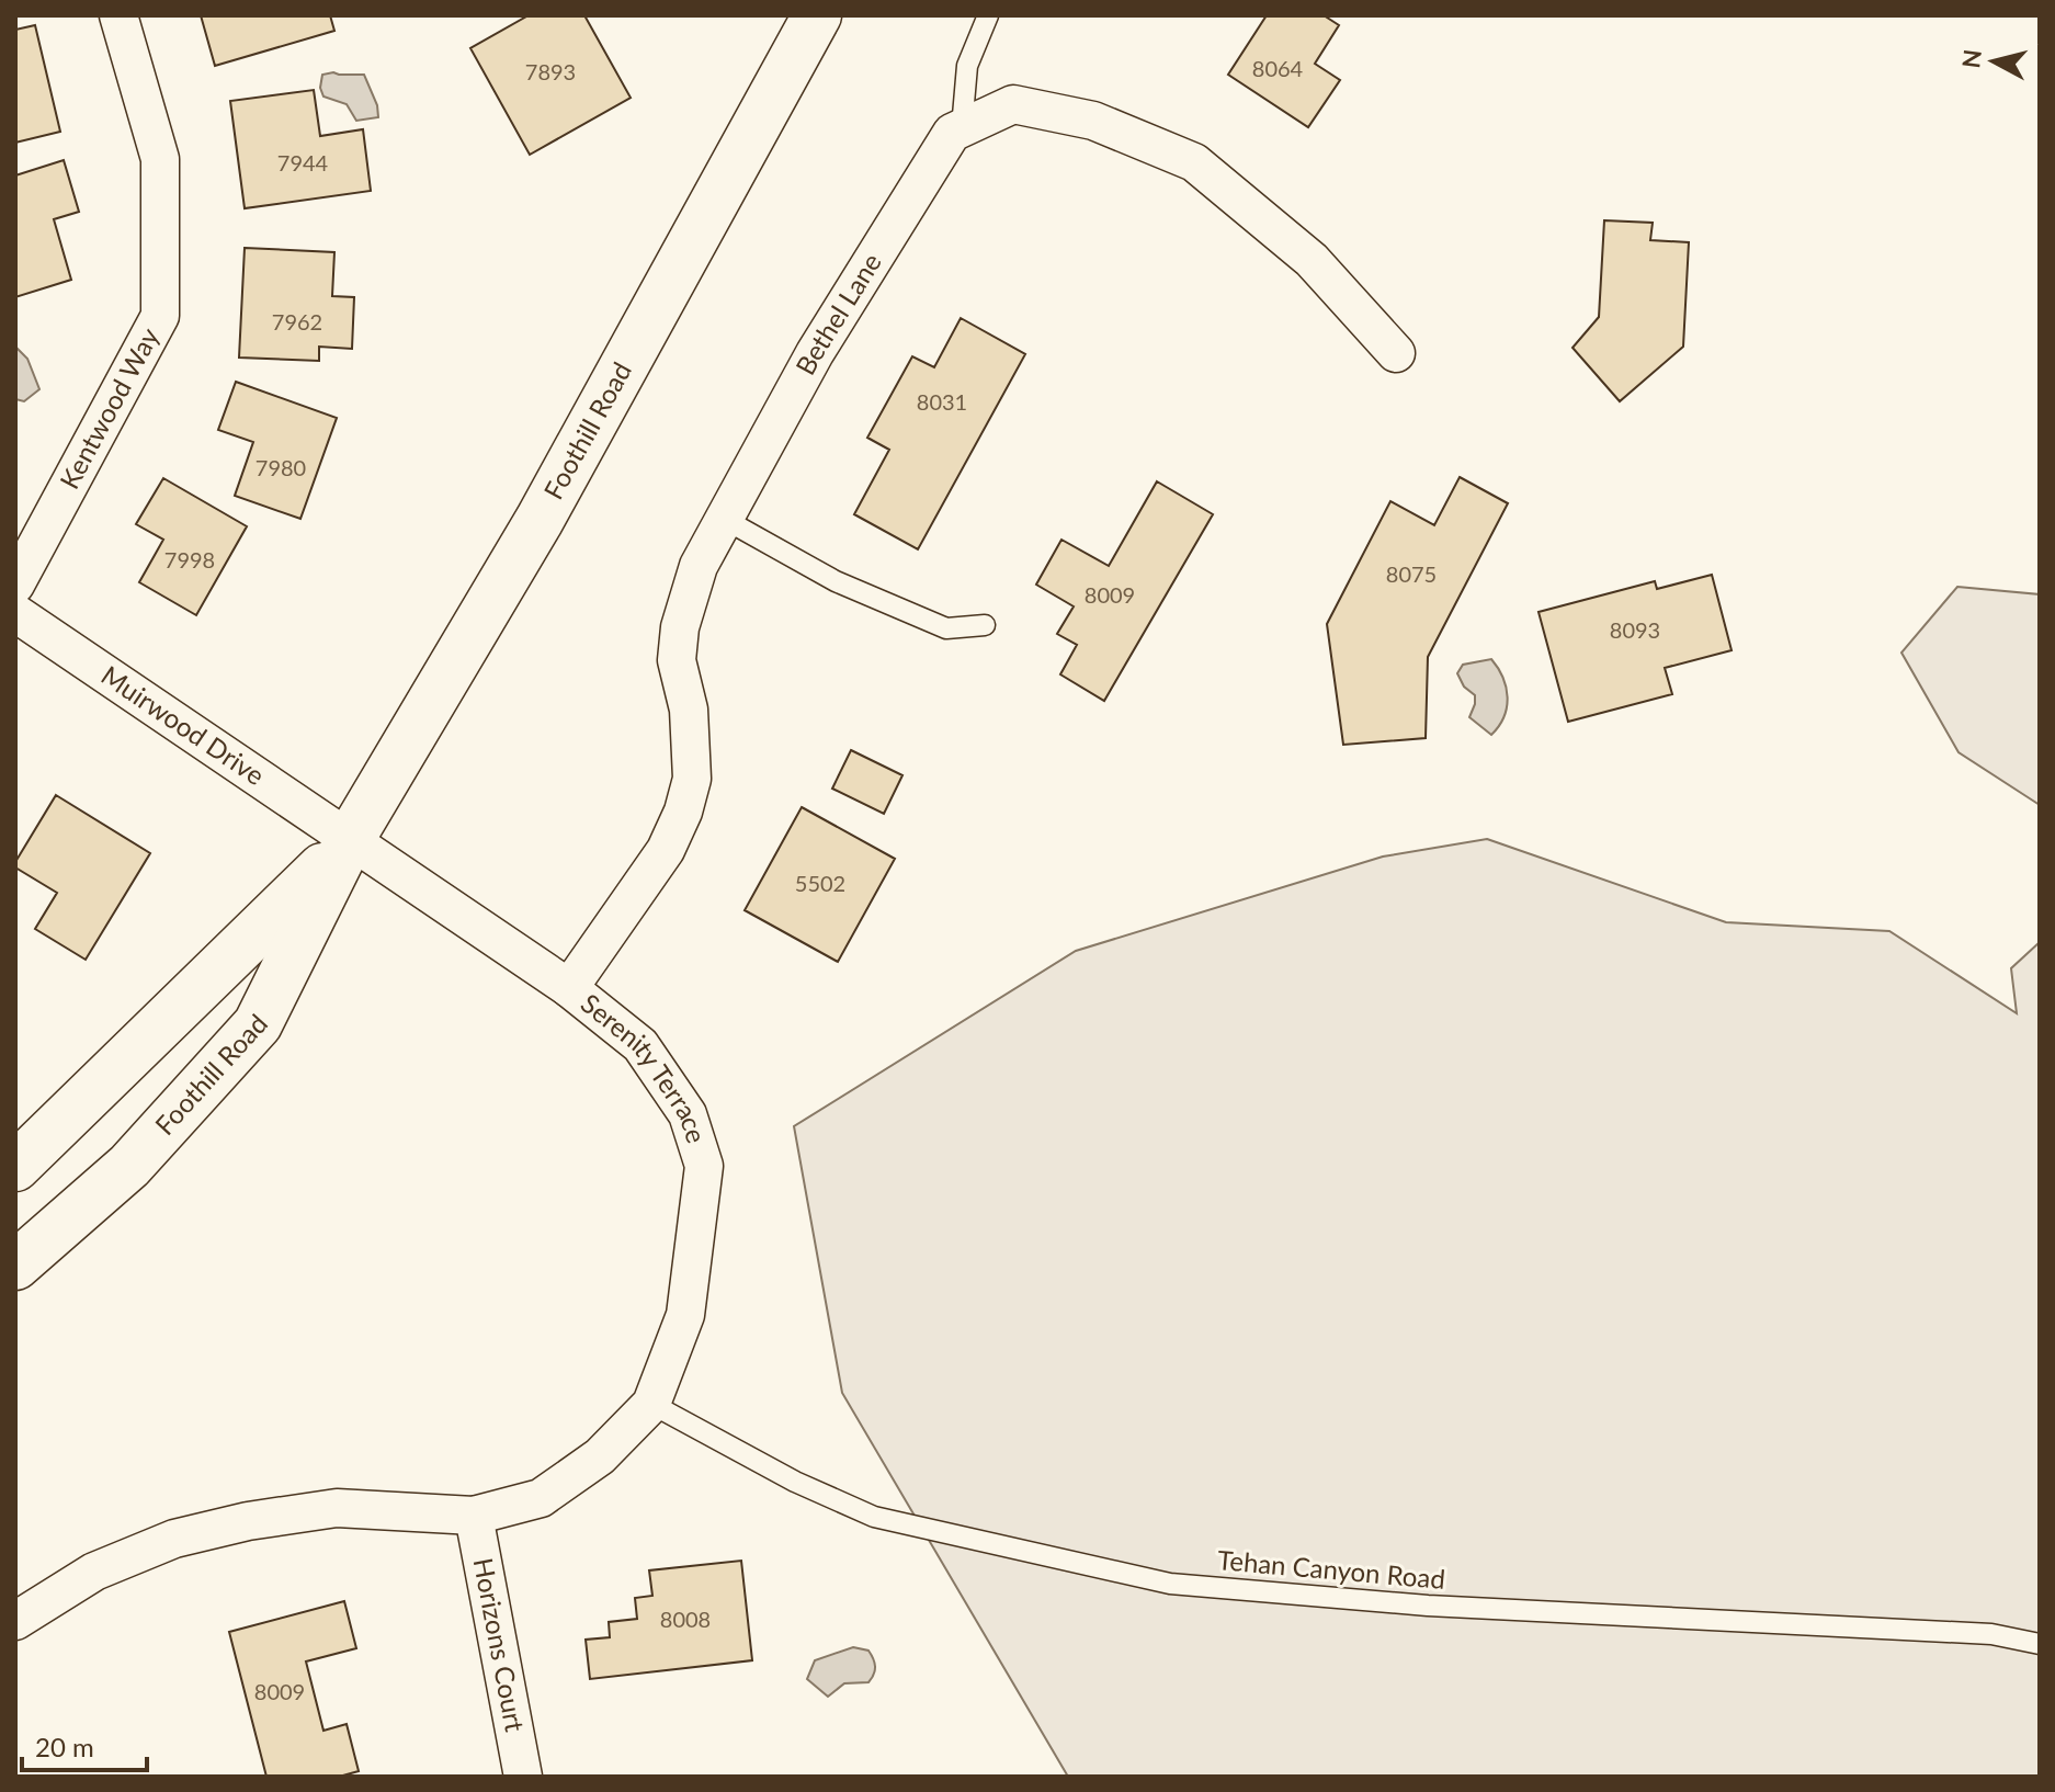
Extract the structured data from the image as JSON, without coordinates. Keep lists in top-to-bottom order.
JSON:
{
  "streets": {
    "main road": ["Foothill Road"],
    "street": [
      "Bethel Lane",
      "Kentwood Way",
      "Muirwood Drive",
      "Serenity Terrace",
      "Horizons Court"
    ],
    "lane": ["Tehan Canyon Road"]
  },
  "crossings": [
    ["Bethel Lane", "Serenity Terrace"],
    ["Foothill Road", "Muirwood Drive"],
    ["Foothill Road", "Serenity Terrace"],
    ["Muirwood Drive", "Serenity Terrace"],
    ["Serenity Terrace", "Tehan Canyon Road"],
    ["Serenity Terrace", "Horizons Court"]
  ],
  "house_numbers": [
    "8064",
    "7893",
    "7944",
    "7962",
    "8031",
    "7980",
    "7998",
    "8075",
    "8009",
    "8093",
    "5502",
    "8008",
    "8009"
  ],
  "scale_bar": "20 m",
  "north": "left"
}
